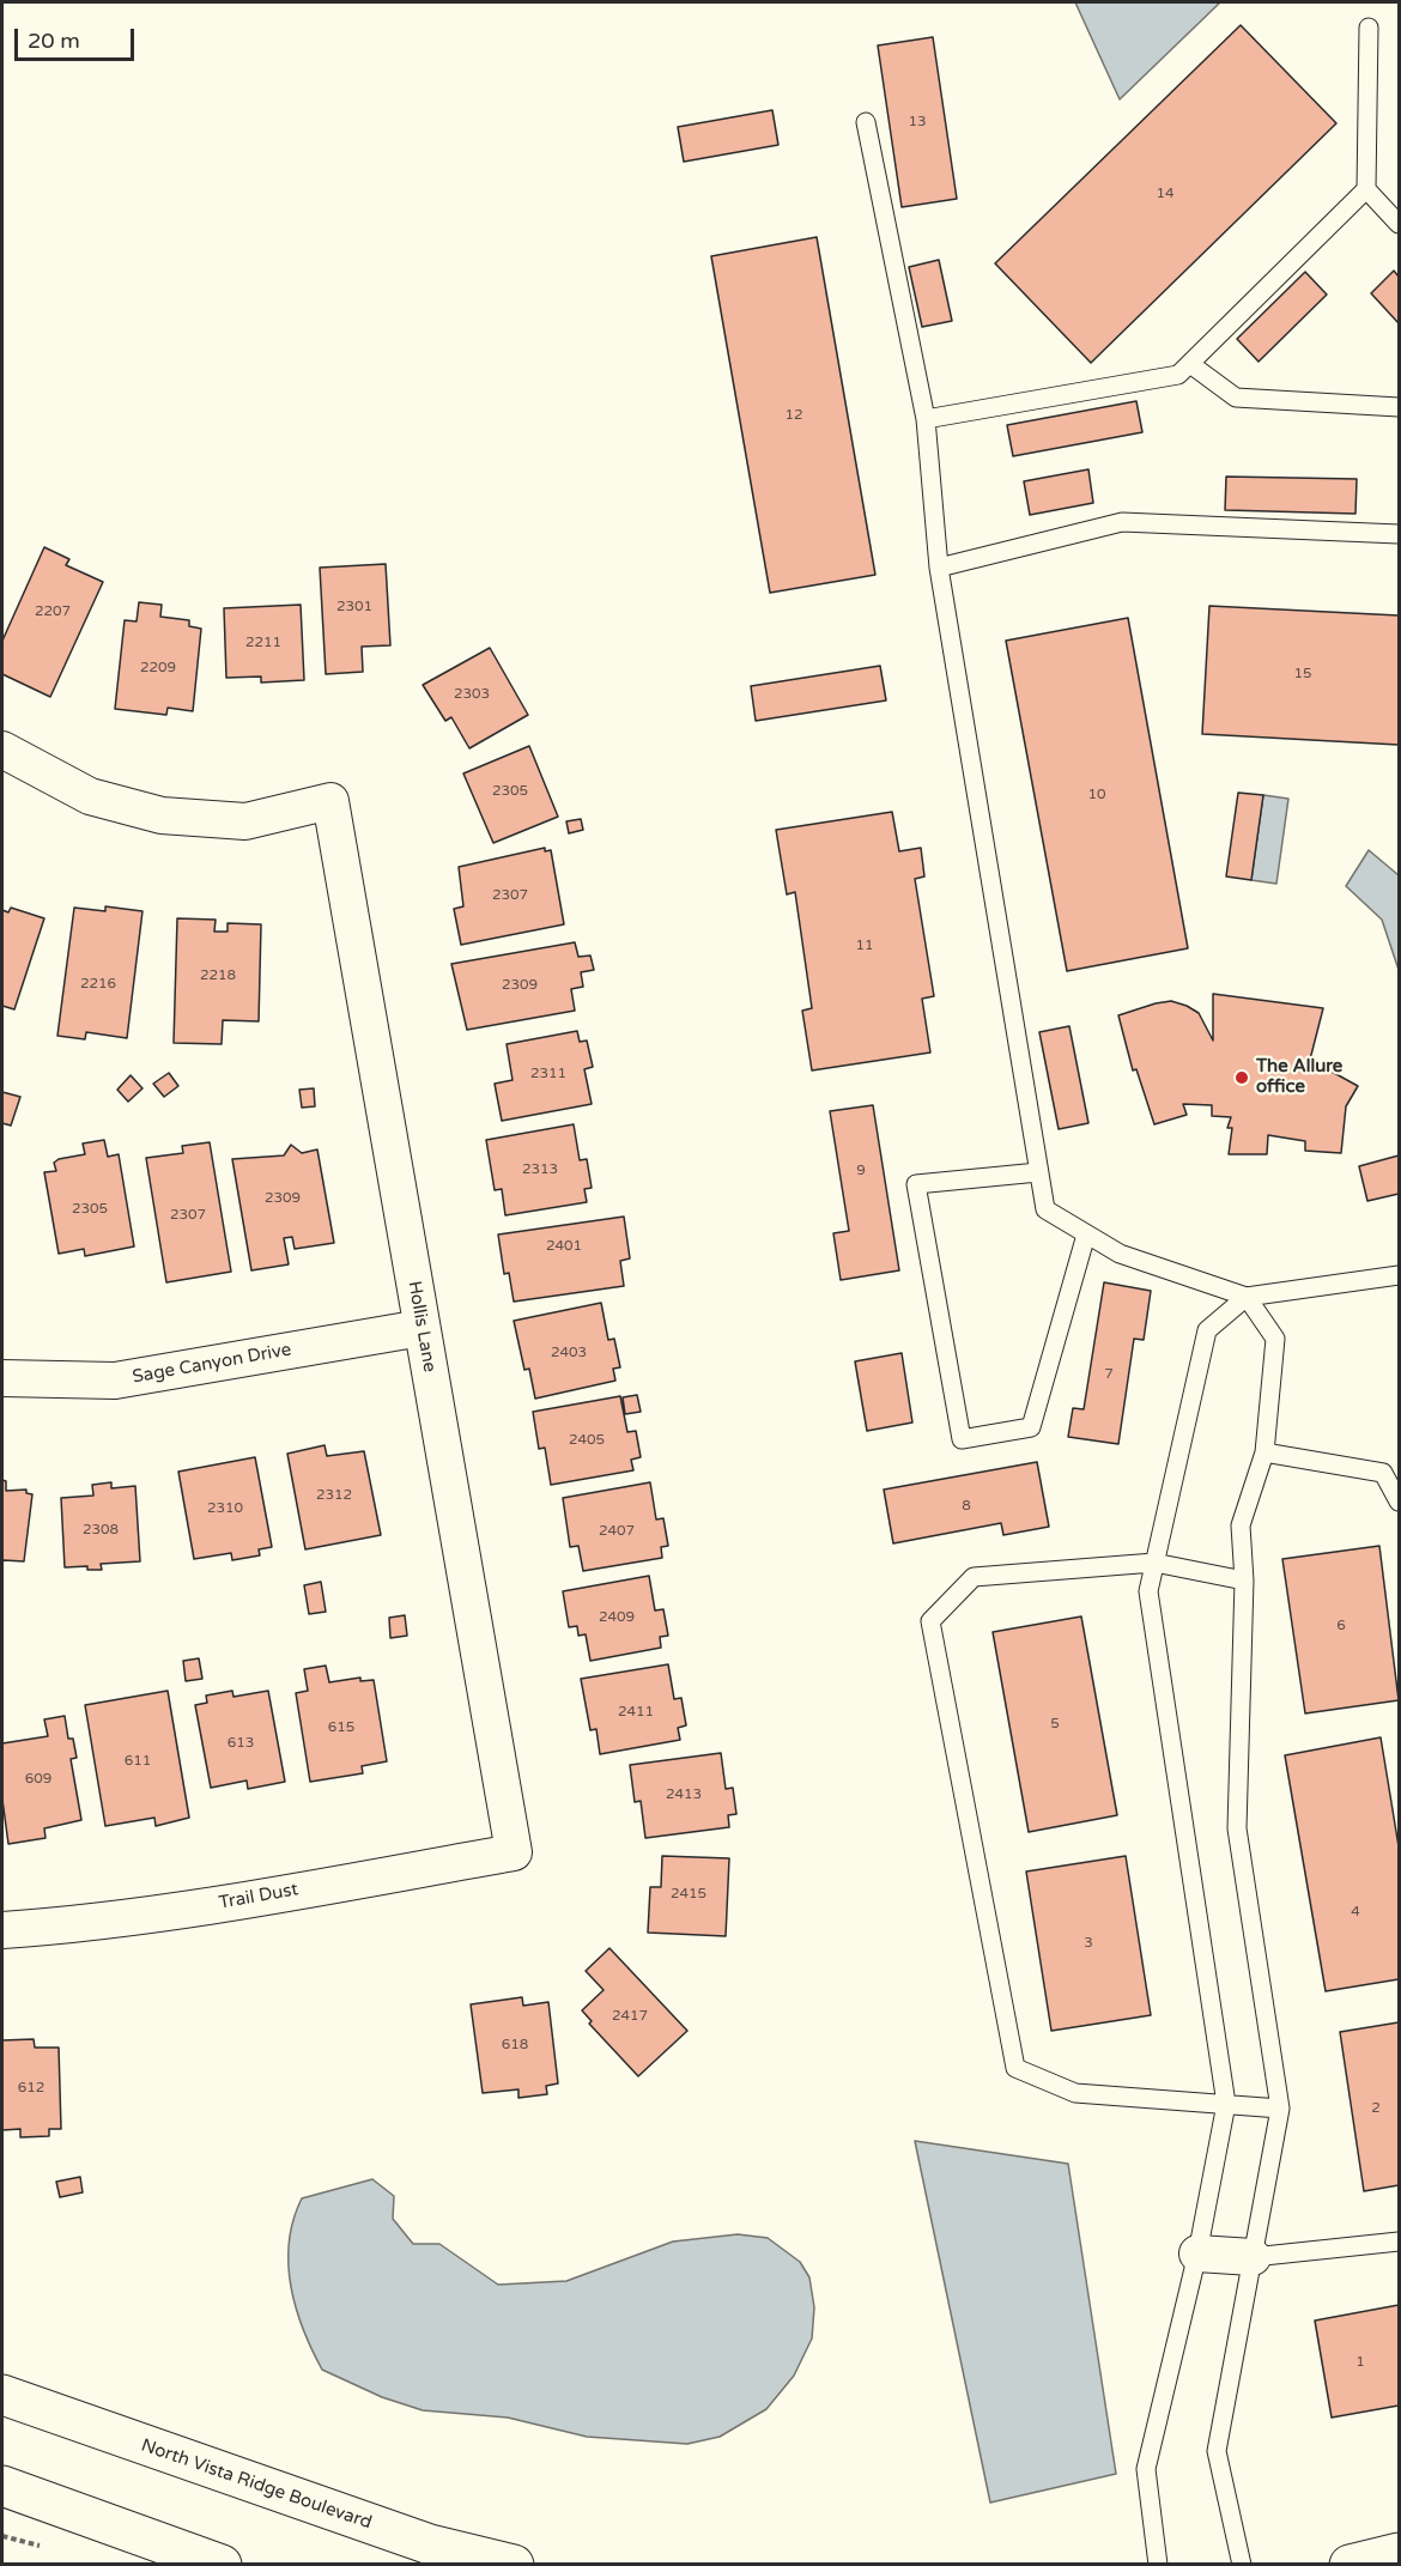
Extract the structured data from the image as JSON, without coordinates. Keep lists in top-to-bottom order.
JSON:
{
  "streets": {
    "street": [
      "Hollis Lane",
      "Sage Canyon Drive",
      "Trail Dust",
      "North Vista Ridge Boulevard"
    ]
  },
  "crossings": [
    ["Hollis Lane", "Sage Canyon Drive"],
    ["Hollis Lane", "Trail Dust"]
  ],
  "places": ["The Allure office"],
  "house_numbers": [
    "13",
    "14",
    "12",
    "2301",
    "2207",
    "2211",
    "2209",
    "15",
    "2303",
    "2305",
    "10",
    "2307",
    "11",
    "2218",
    "2216",
    "2309",
    "2311",
    "2313",
    "9",
    "2309",
    "2305",
    "2307",
    "2401",
    "2403",
    "7",
    "2405",
    "2312",
    "8",
    "2310",
    "2308",
    "2407",
    "2409",
    "6",
    "2411",
    "5",
    "615",
    "613",
    "611",
    "609",
    "2413",
    "2415",
    "4",
    "3",
    "2417",
    "618",
    "612",
    "2",
    "1"
  ],
  "scale_bar": "20 m"
}
